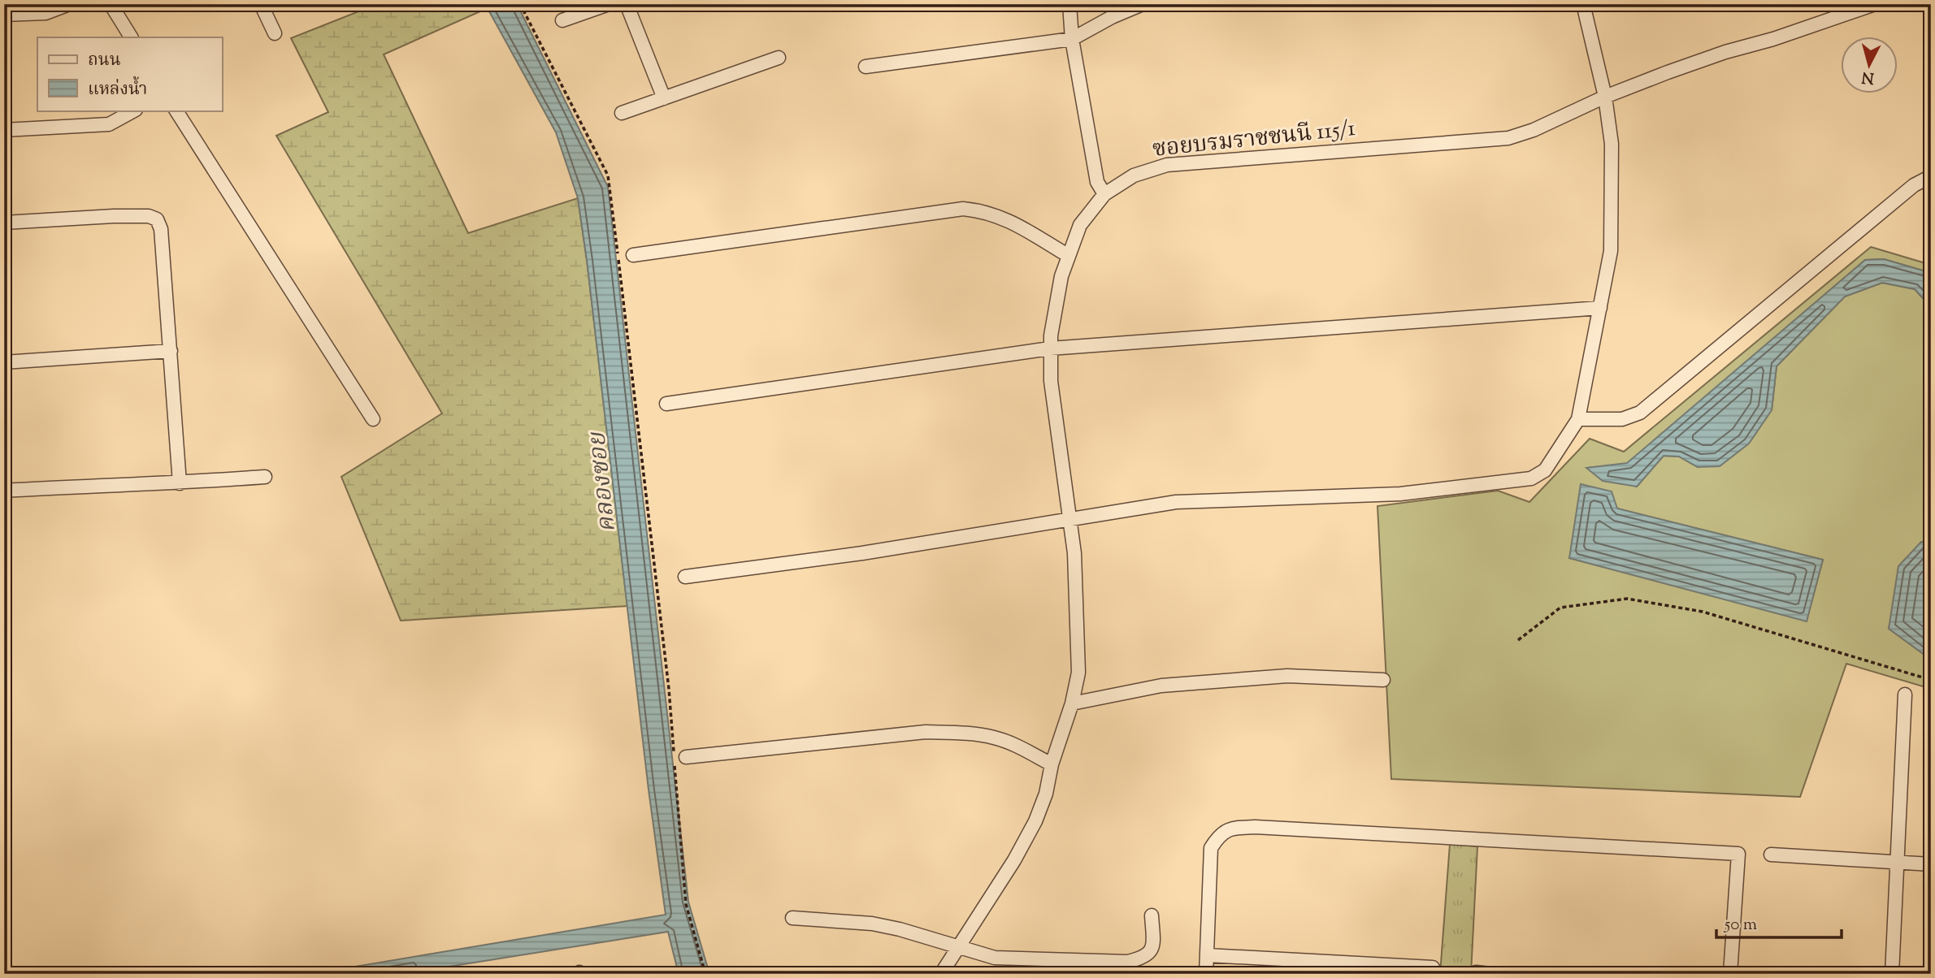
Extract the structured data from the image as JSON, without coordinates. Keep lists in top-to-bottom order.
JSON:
{
  "streets": {
    "street": ["ซอยบรมราชชนนี 115/1"]
  },
  "water": ["คลองซอย"],
  "legend": ["ถนน", "แหล่งน้ำ"],
  "scale_bar": "50 m",
  "north": "bottom"
}
